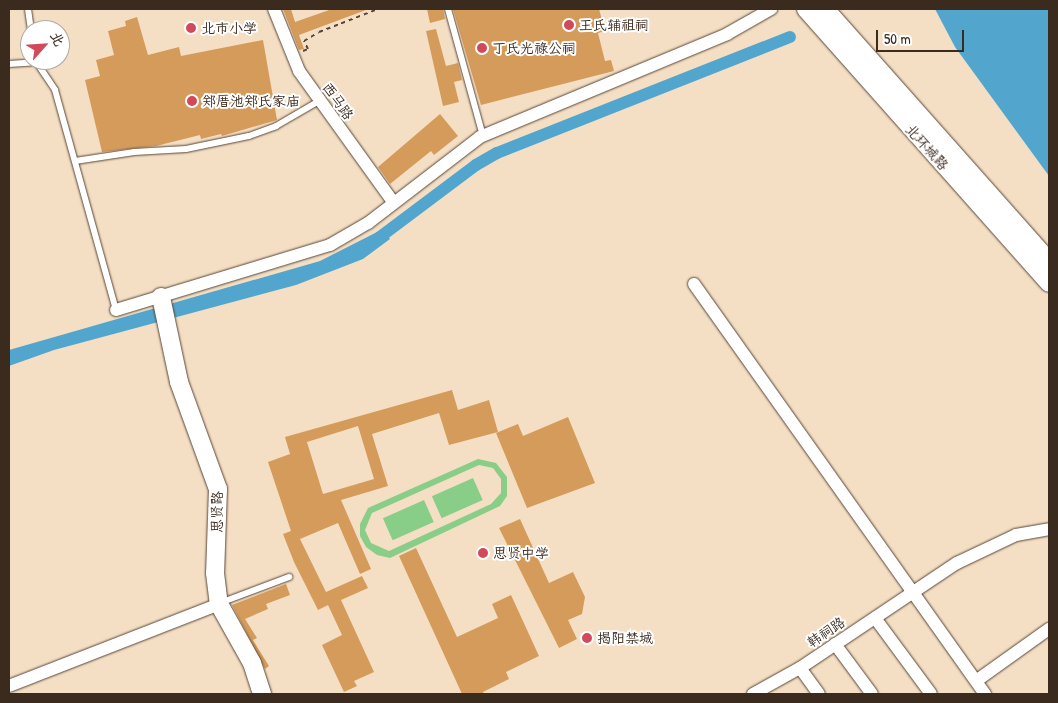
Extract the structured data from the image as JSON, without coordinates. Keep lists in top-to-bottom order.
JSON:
{
  "streets": {
    "main road": ["北环城路", "思贤路"],
    "street": ["西马路", "韩祠路"]
  },
  "places": [
    "王氏辅祖祠",
    "北市小学",
    "丁氏光禄公祠",
    "郑厝池郑氏家庙",
    "思贤中学",
    "揭阳禁城"
  ],
  "scale_bar": "50 m",
  "north": "top right"
}
